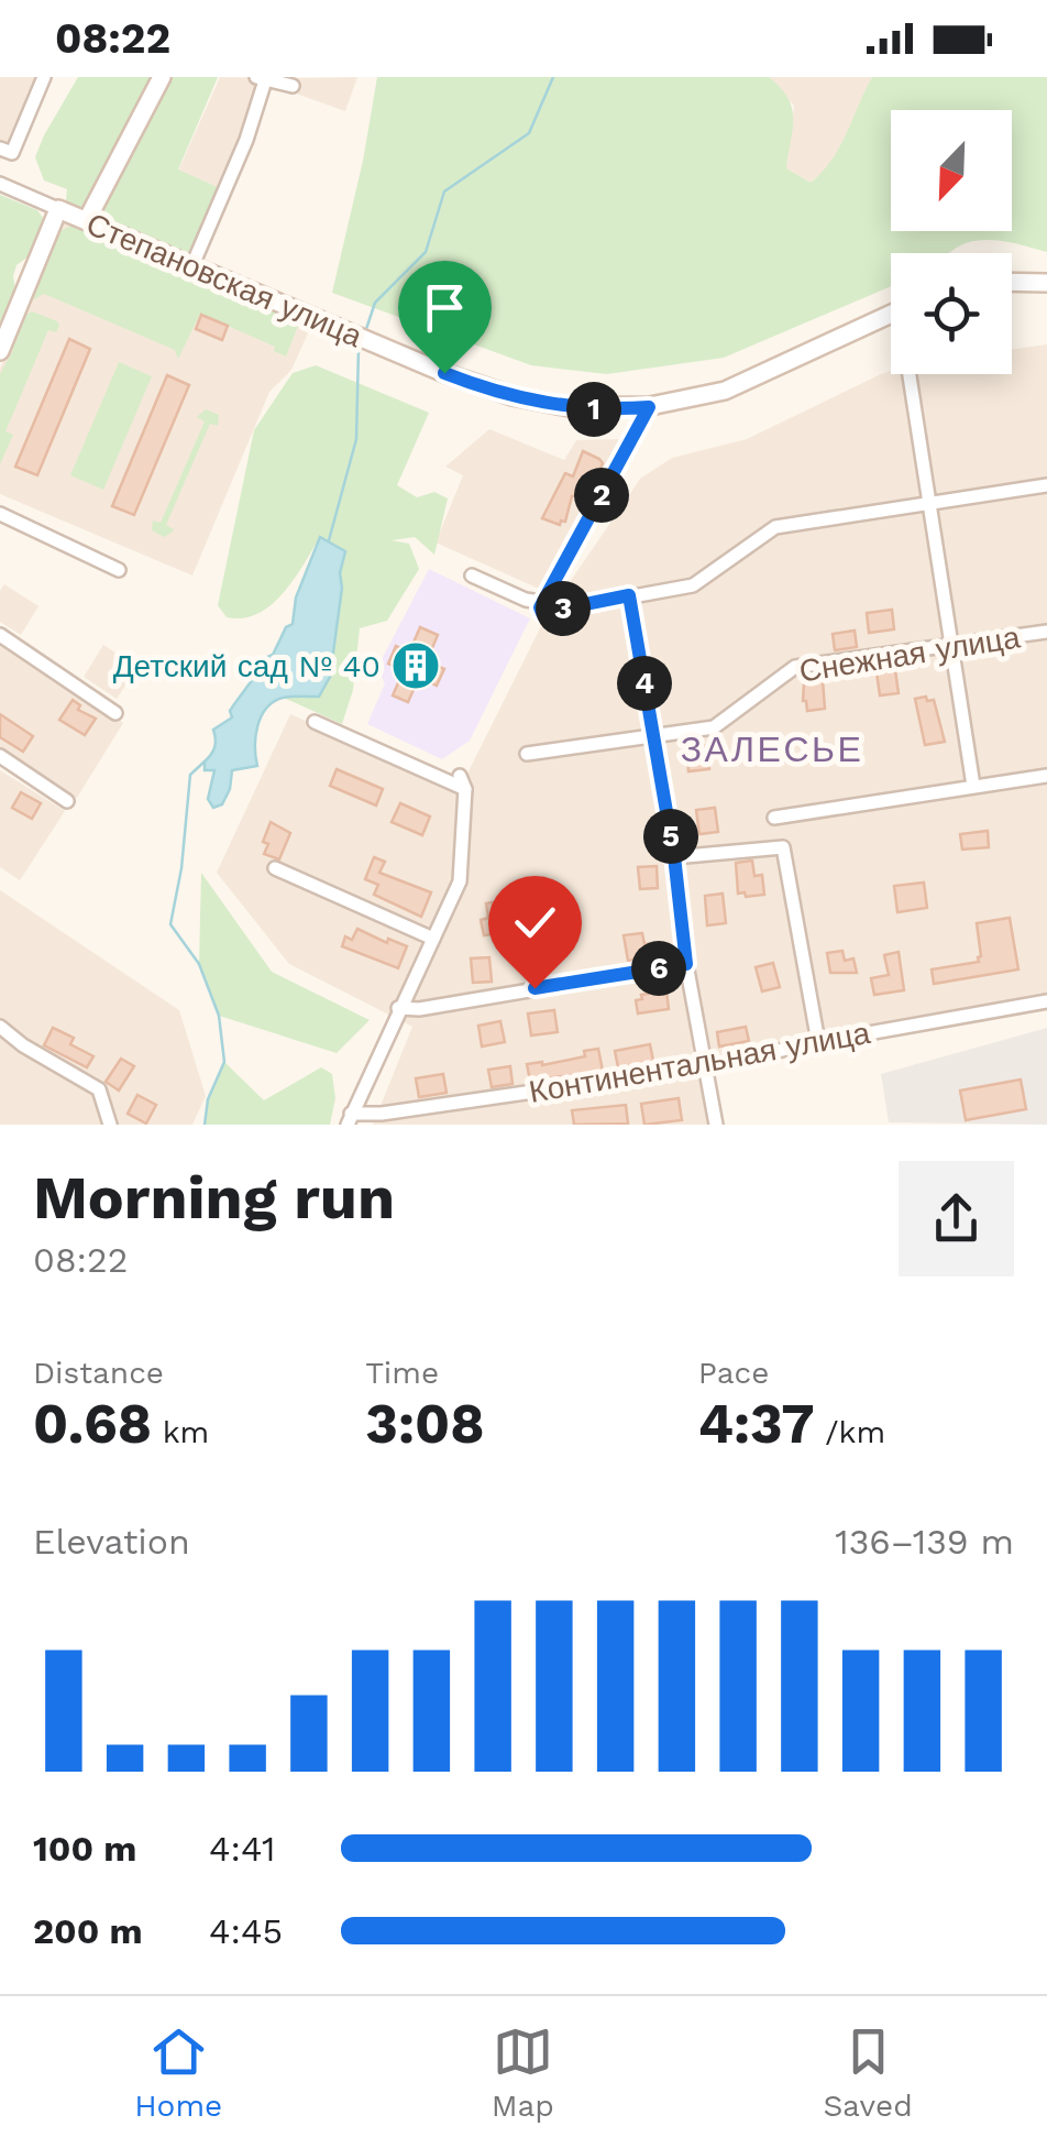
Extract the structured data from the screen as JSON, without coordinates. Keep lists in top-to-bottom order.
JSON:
{
  "streets": {
    "street": ["Степановская улица", "Снежная улица", "Континентальная улица"]
  },
  "districts": ["ЗАЛЕСЬЕ"],
  "places": {
    "building": ["Детский сад № 40"]
  },
  "north": "bottom left",
  "page": {
    "status": "08:22",
    "pins": [
      "1",
      "2",
      "3",
      "4",
      "5",
      "6"
    ],
    "heading": ["Morning run", "08:22"],
    "stats": [
      ["Distance", "0.68 km"],
      ["Time", "3:08"],
      ["Pace", "4:37 /km"]
    ],
    "chart": ["Elevation", "136–139 m"],
    "list": [
      {
        "name": "100 m",
        "note": "4:41"
      },
      {
        "name": "200 m",
        "note": "4:45"
      }
    ],
    "tabs": ["Home", "Map", "Saved"]
  }
}
